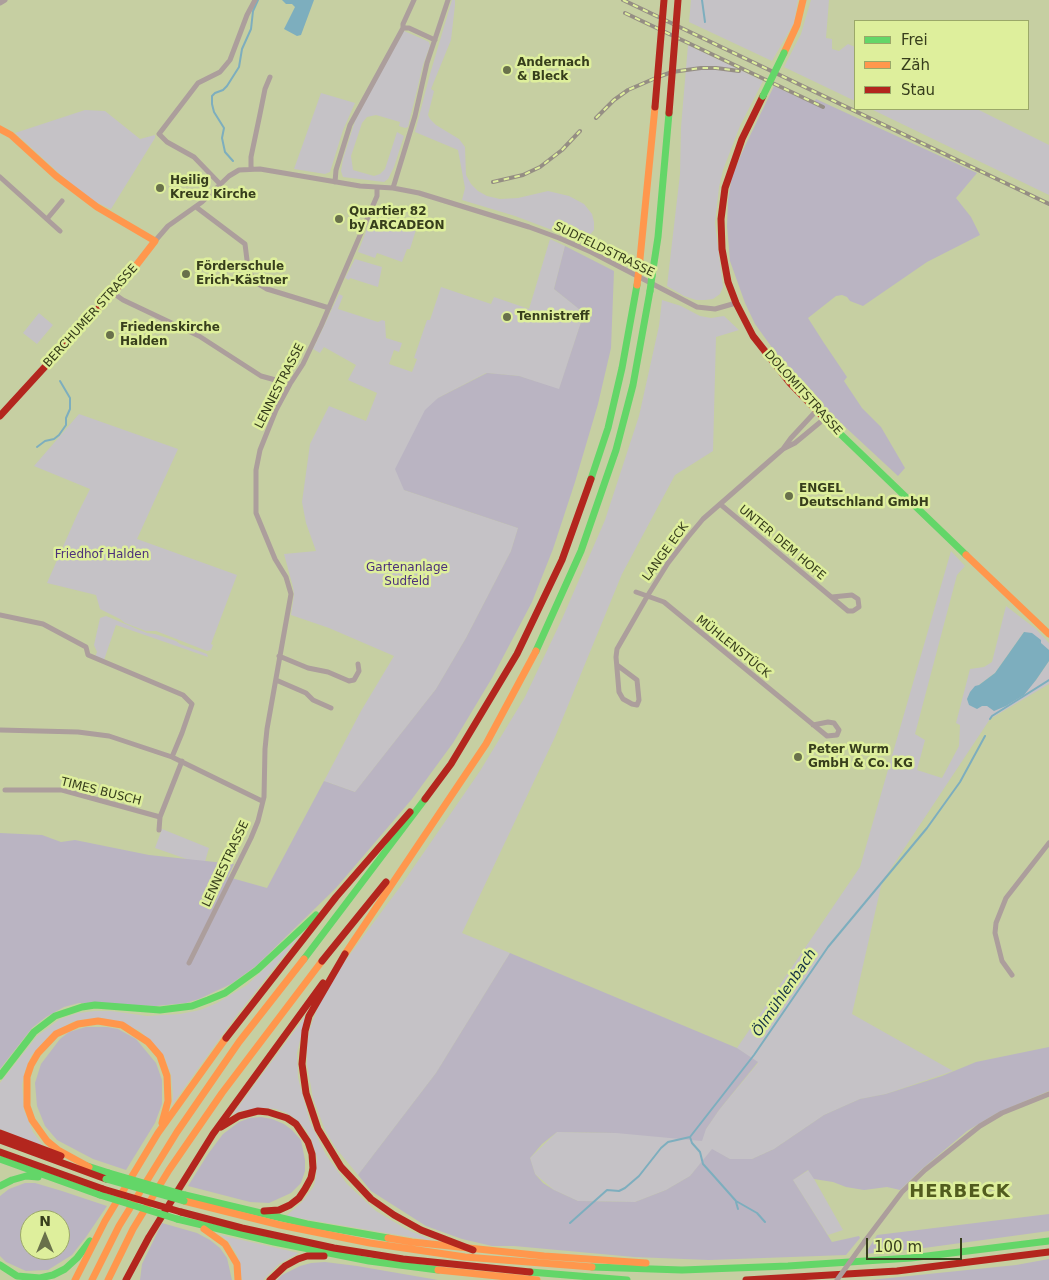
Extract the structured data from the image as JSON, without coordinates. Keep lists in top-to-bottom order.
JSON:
{
  "streets": {
    "main road": ["BERCHUMER STRASSE", "DOLOMITSTRASSE"],
    "street": [
      "SUDFELDSTRASSE",
      "LENNESTRASSE",
      "UNTER DEM HOFE",
      "LANGE ECK",
      "MÜHLENSTÜCK",
      "TIMES BUSCH"
    ]
  },
  "crossings": [
    ["SUDFELDSTRASSE", "BERCHUMER STRASSE"],
    ["SUDFELDSTRASSE", "DOLOMITSTRASSE"],
    ["BERCHUMER STRASSE", "LENNESTRASSE"],
    ["DOLOMITSTRASSE", "LANGE ECK"],
    ["UNTER DEM HOFE", "LANGE ECK"],
    ["LANGE ECK", "MÜHLENSTÜCK"]
  ],
  "districts": ["HERBECK"],
  "water": ["Ölmühlenbach"],
  "parks": ["Friedhof Halden", "Gartenanlage Sudfeld"],
  "places": [
    "Andernach & Bleck",
    "Heilig Kreuz Kirche",
    "Quartier 82 by ARCADEON",
    "Förderschule Erich-Kästner",
    "Tennistreff",
    "Friedenskirche Halden",
    "ENGEL Deutschland GmbH",
    "Peter Wurm GmbH & Co. KG"
  ],
  "legend": ["Frei", "Zäh", "Stau"],
  "scale_bar": "100 m",
  "north": "top"
}
